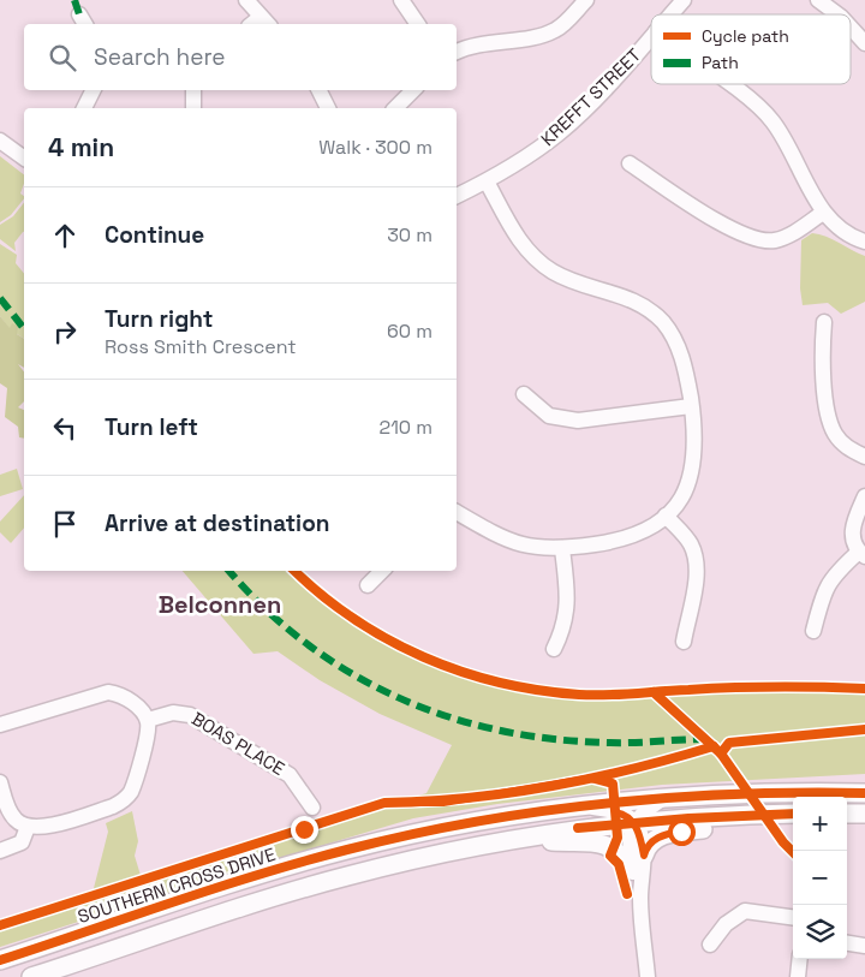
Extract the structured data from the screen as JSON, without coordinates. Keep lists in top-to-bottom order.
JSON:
{
  "streets": {
    "main road": ["SOUTHERN CROSS DRIVE"],
    "street": ["KREFFT STREET", "BOAS PLACE"]
  },
  "districts": ["Belconnen"],
  "legend": ["Cycle path", "Path"],
  "page": {
    "search": "Search here",
    "heading": ["4 min", "Walk · 300 m"],
    "list": [
      ["Continue", "30 m"],
      ["Turn right", "Ross Smith Crescent", "60 m"],
      ["Turn left", "210 m"],
      "Arrive at destination"
    ],
    "map_buttons": ["+", "−"]
  }
}
